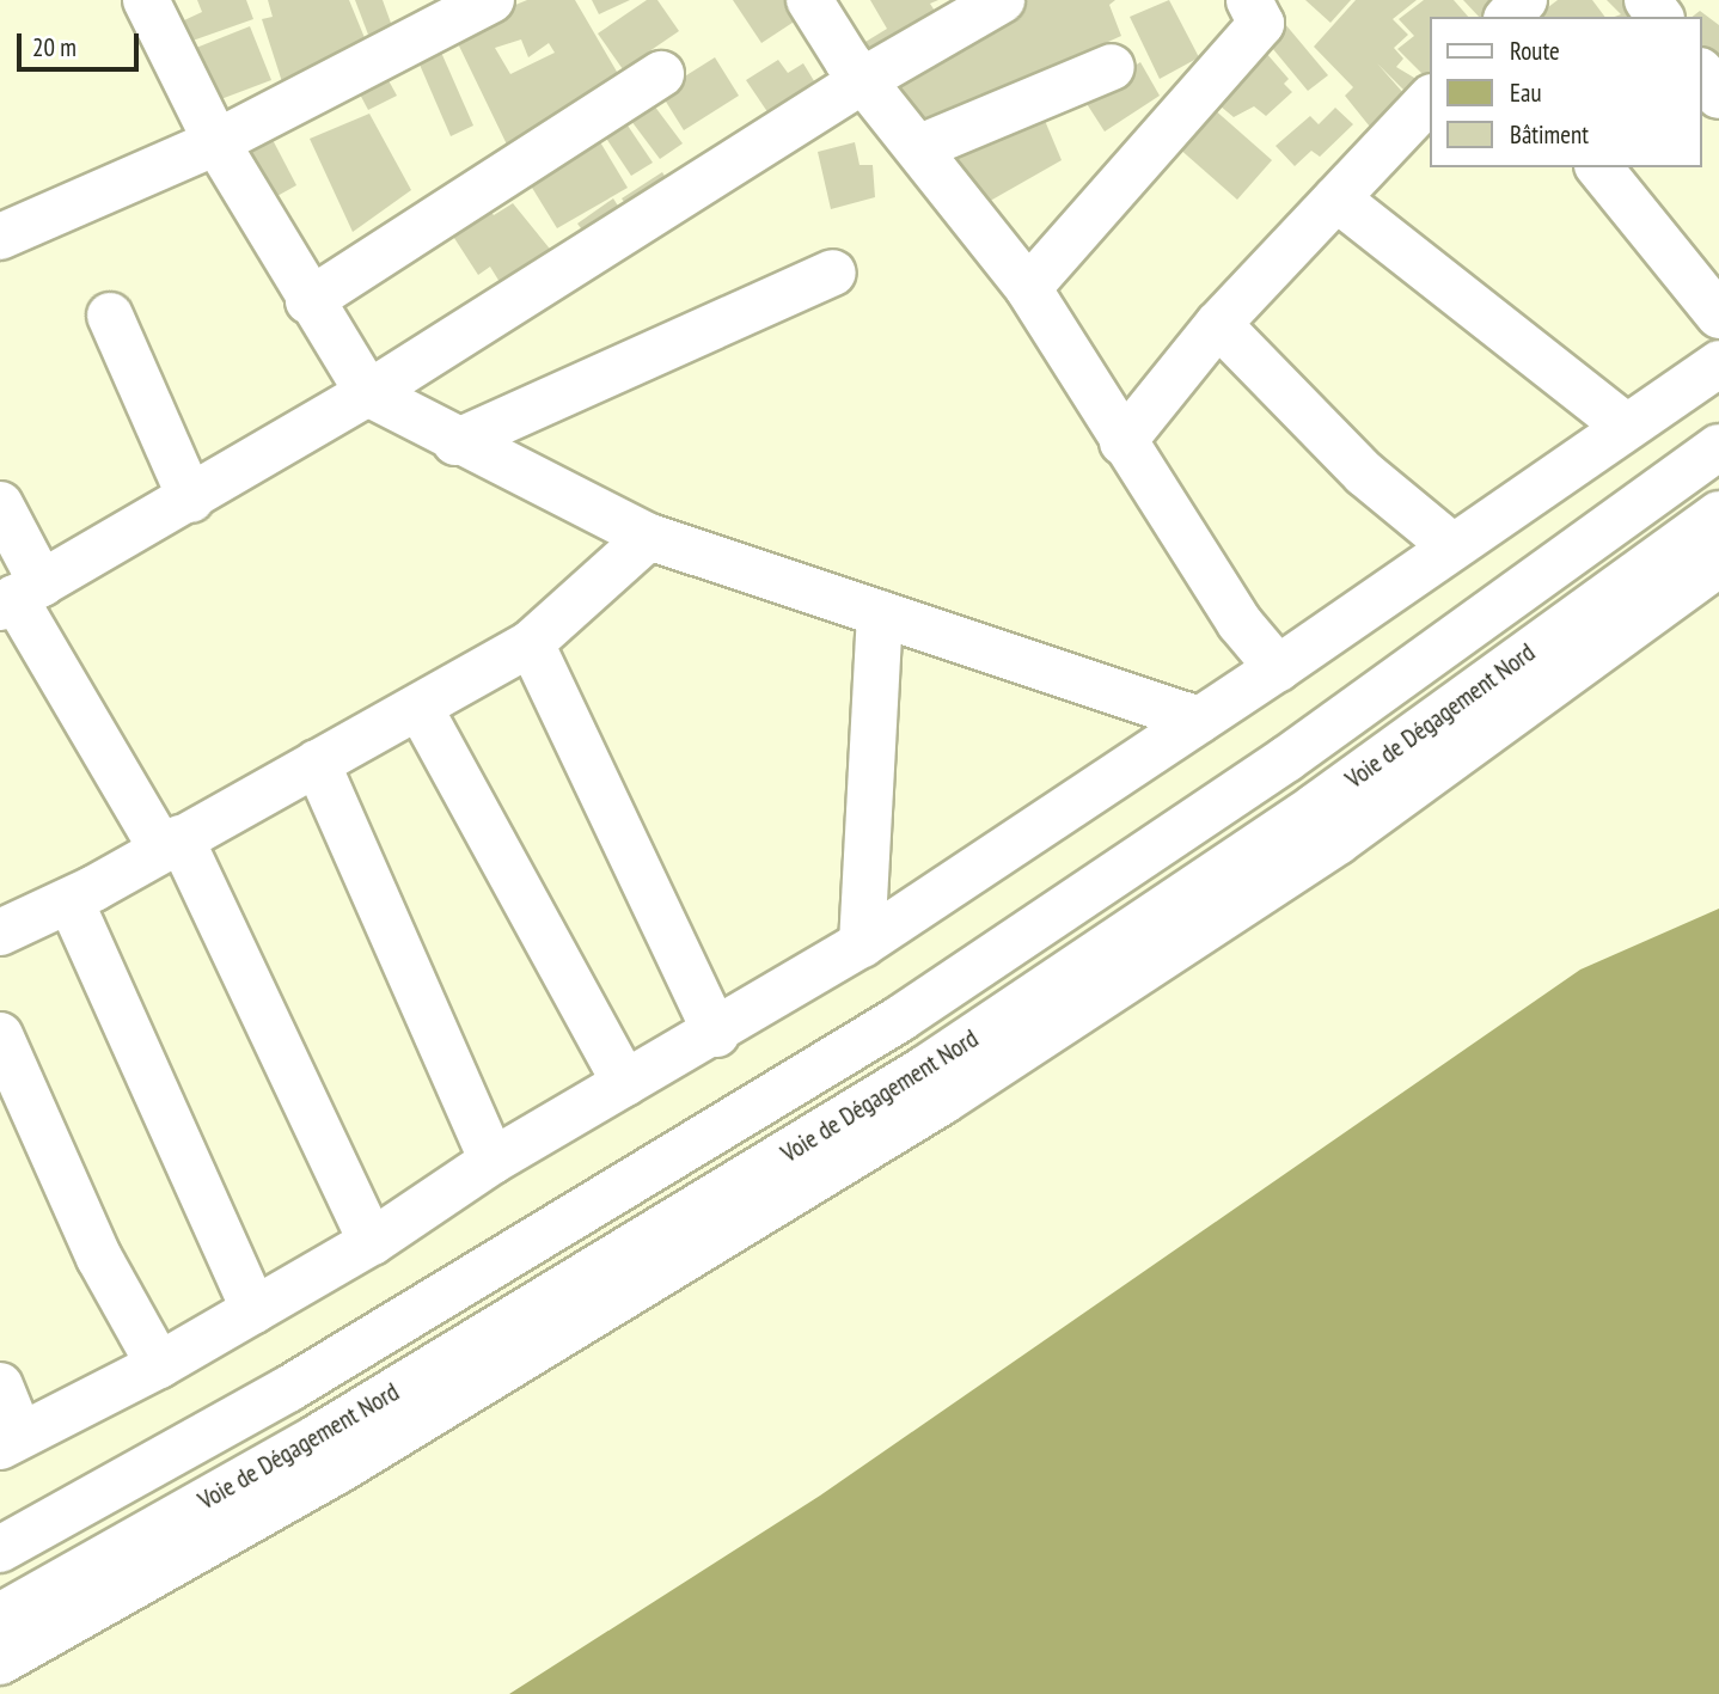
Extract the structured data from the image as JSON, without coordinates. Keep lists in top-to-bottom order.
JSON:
{
  "streets": {
    "main road": ["Voie de Dégagement Nord"]
  },
  "legend": ["Route", "Eau", "Bâtiment"],
  "scale_bar": "20 m"
}
